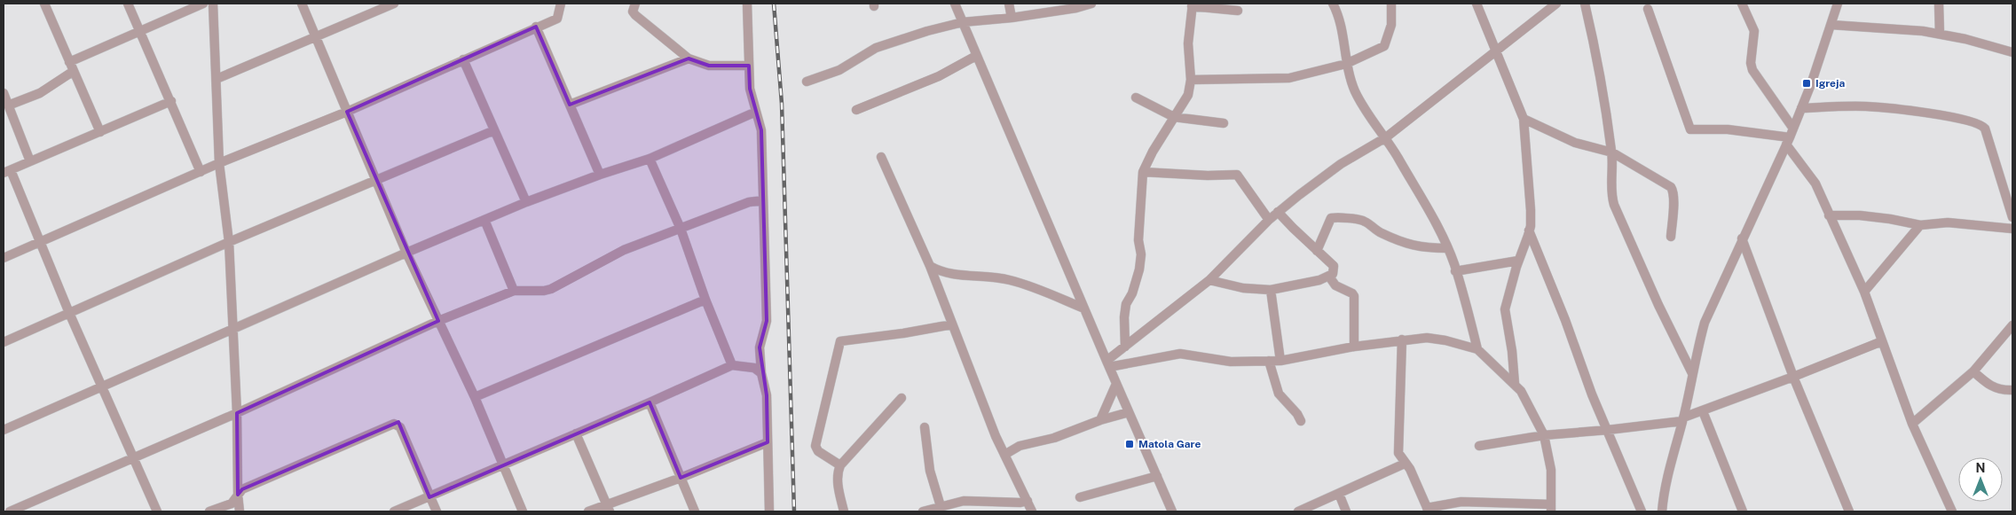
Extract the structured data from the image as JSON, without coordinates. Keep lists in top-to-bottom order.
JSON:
{
  "places": {
    "transit": ["Igreja", "Matola Gare"]
  },
  "north": "top"
}
